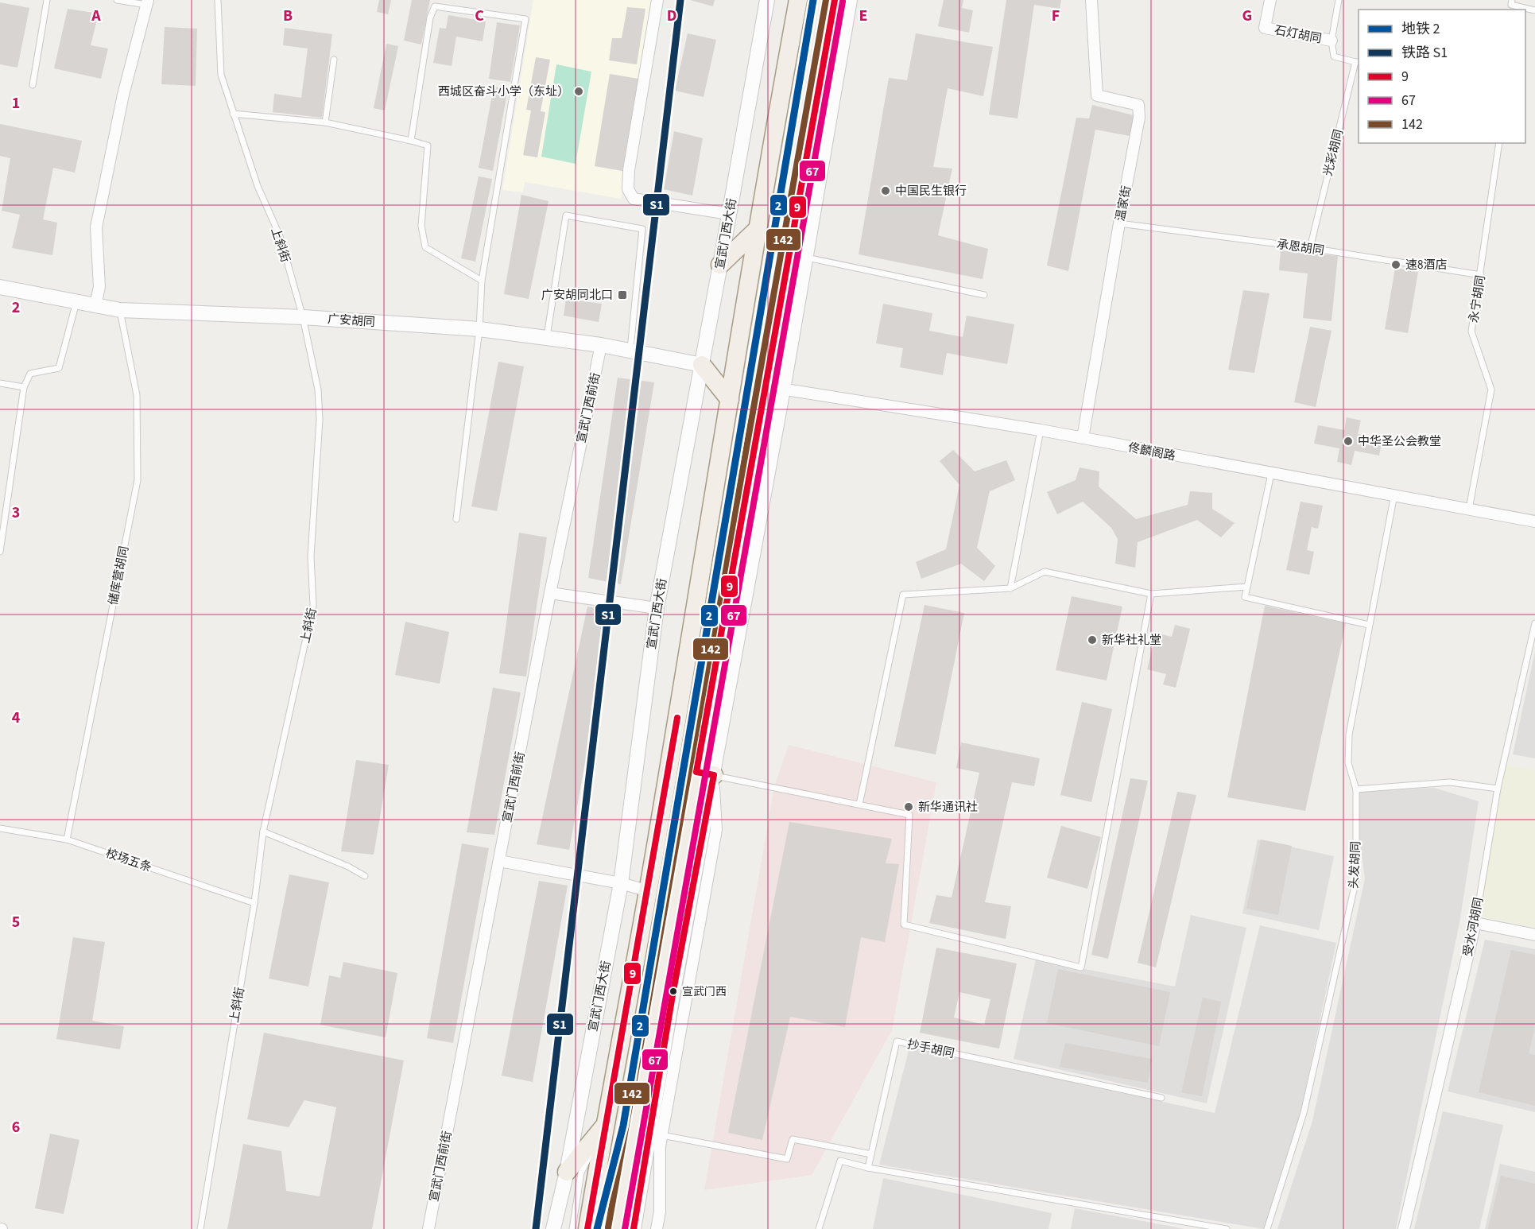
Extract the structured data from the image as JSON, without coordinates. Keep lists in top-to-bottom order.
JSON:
{
  "streets": {
    "street": [
      "石灯胡同",
      "温家街",
      "宣武门西大街",
      "广安胡同",
      "宣武门西前街",
      "佟麟阁路",
      "受水河胡同"
    ],
    "lane": [
      "光彩胡同",
      "上斜街",
      "承恩胡同",
      "永宁胡同",
      "储库营胡同",
      "校场五条",
      "头发胡同",
      "抄手胡同"
    ]
  },
  "crossings": [
    ["光彩胡同", "承恩胡同"],
    ["温家街", "承恩胡同"],
    ["温家街", "佟麟阁路"],
    ["宣武门西大街", "广安胡同"],
    ["上斜街", "广安胡同"],
    ["上斜街", "校场五条"],
    ["承恩胡同", "永宁胡同"],
    ["永宁胡同", "佟麟阁路"],
    ["广安胡同", "宣武门西前街"],
    ["广安胡同", "储库营胡同"],
    ["佟麟阁路", "头发胡同"],
    ["储库营胡同", "校场五条"]
  ],
  "places": {
    "other": [
      "西城区奋斗小学（东址）",
      "中国民生银行",
      "速8酒店",
      "中华圣公会教堂",
      "新华社礼堂",
      "新华通讯社",
      "宣武门西"
    ],
    "transit": ["广安胡同北口"]
  },
  "lines": [
    "metro line 2",
    "rail line S1",
    "transit line 9",
    "transit line 142",
    "transit line 67"
  ],
  "legend": [
    "地铁 2",
    "铁路 S1",
    "9",
    "67",
    "142"
  ],
  "grid": {
    "columns": [
      "A",
      "B",
      "C",
      "D",
      "E",
      "F",
      "G"
    ],
    "rows": [
      "1",
      "2",
      "3",
      "4",
      "5",
      "6"
    ]
  }
}
